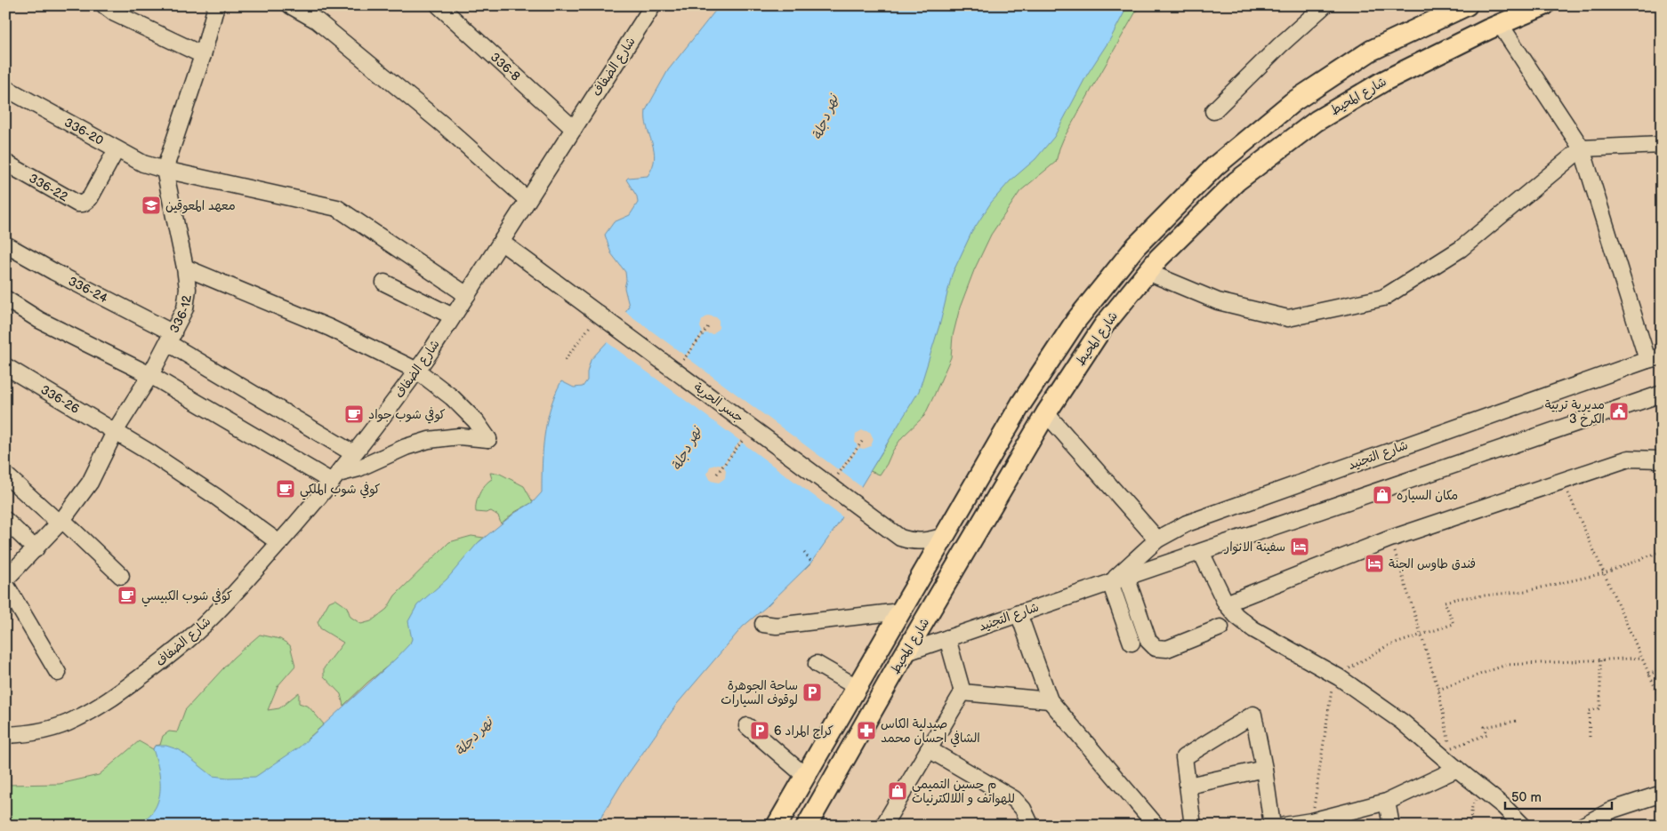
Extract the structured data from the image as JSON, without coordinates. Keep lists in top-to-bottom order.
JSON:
{
  "streets": {
    "main road": ["شارع المحيط"],
    "street": [
      "شارع الضفاف",
      "336-8",
      "336-20",
      "336-22",
      "336-24",
      "336-12",
      "336-26",
      "جسر الحرية",
      "شارع التجنيد"
    ]
  },
  "crossings": [
    ["شارع الضفاف", "336-8"],
    ["شارع الضفاف", "336-20"],
    ["شارع الضفاف", "336-24"],
    ["شارع الضفاف", "336-26"],
    ["شارع الضفاف", "جسر الحرية"],
    ["شارع المحيط", "جسر الحرية"],
    ["شارع المحيط", "شارع التجنيد"],
    ["336-20", "336-22"],
    ["336-20", "336-12"],
    ["336-24", "336-12"],
    ["336-12", "336-26"]
  ],
  "water": ["نهر دجلة"],
  "places": {
    "school or university": ["معهد المعوقين"],
    "public building": ["مديرية تربية الكرخ 3"],
    "cafe": ["كوفي شوب جواد", "كوفي شوب الملكي", "كوفي شوب الكبيسي"],
    "shop": ["مكان السياره", "م حسين التميمي للهواتف و اللالكترنيات"],
    "hotel": ["سفينة الانوار", "فندق طاوس الجنة"],
    "parking": ["ساحة الجوهرة لوقوف السيارات", "كراج المراد 6"],
    "pharmacy": ["صيدلية الكاس الشافي احسان محمد"]
  },
  "scale_bar": "50 m"
}
